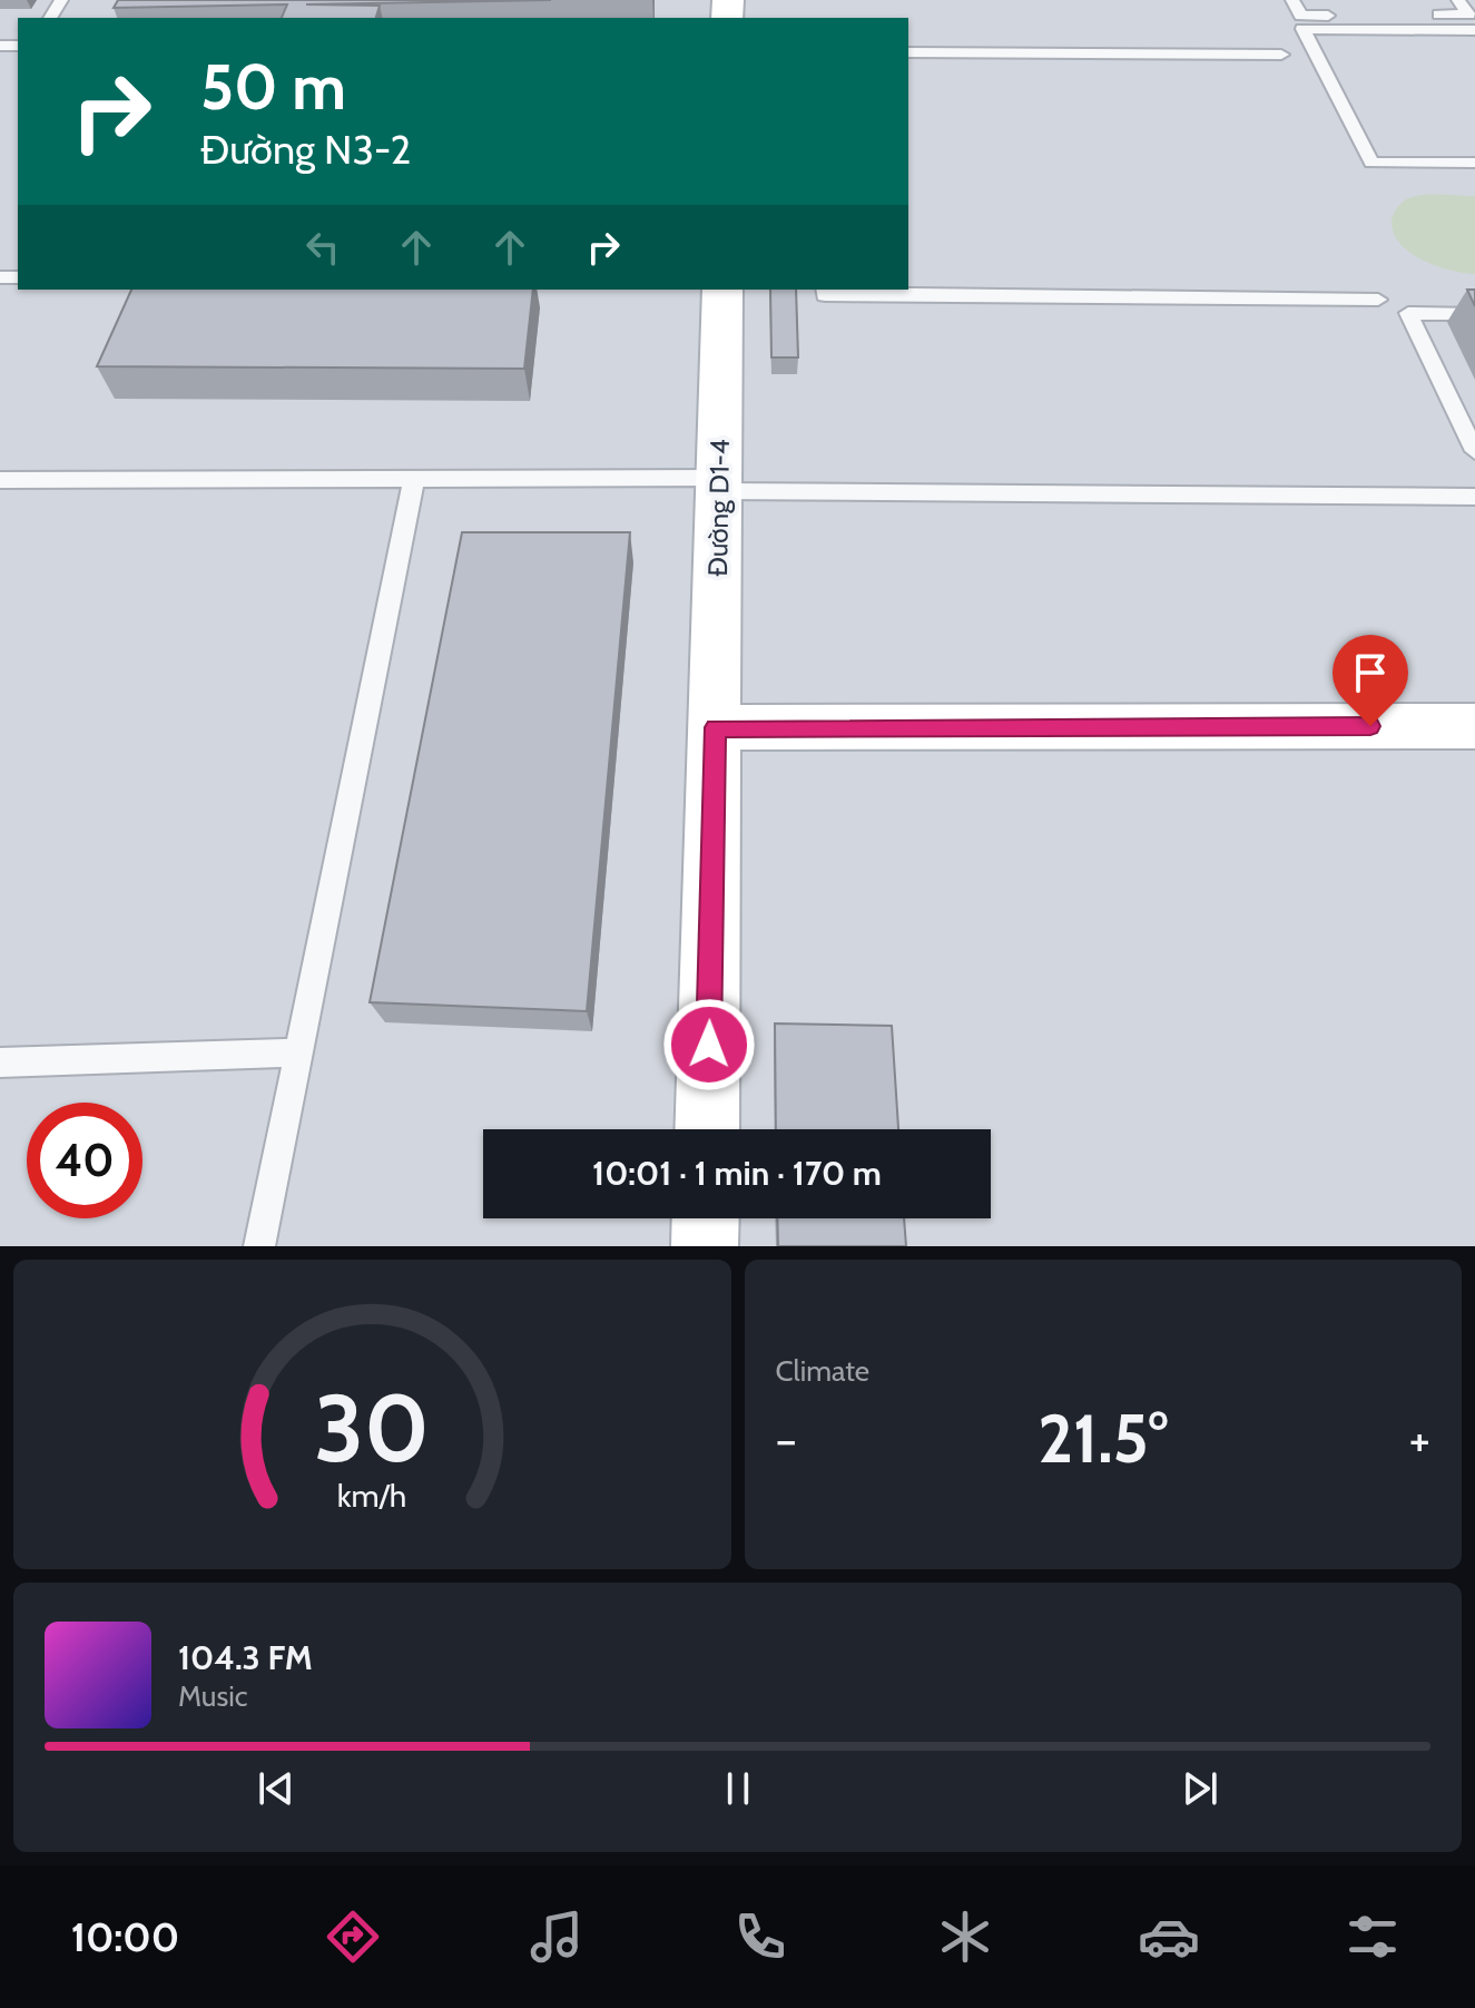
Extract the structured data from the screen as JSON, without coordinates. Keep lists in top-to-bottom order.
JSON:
{
  "streets": {
    "street": ["Đường D1-4"]
  },
  "page": {
    "turn": ["50 m", "Đường N3-2"],
    "limit": "40",
    "trip": "10:01 · 1 min · 170 m",
    "tile": "Climate",
    "heat": ["−", "21.5°", "+"],
    "song": ["104.3 FM", "Music"],
    "tabs": "10:00",
    "gauge": ["30", "km/h"]
  }
}
